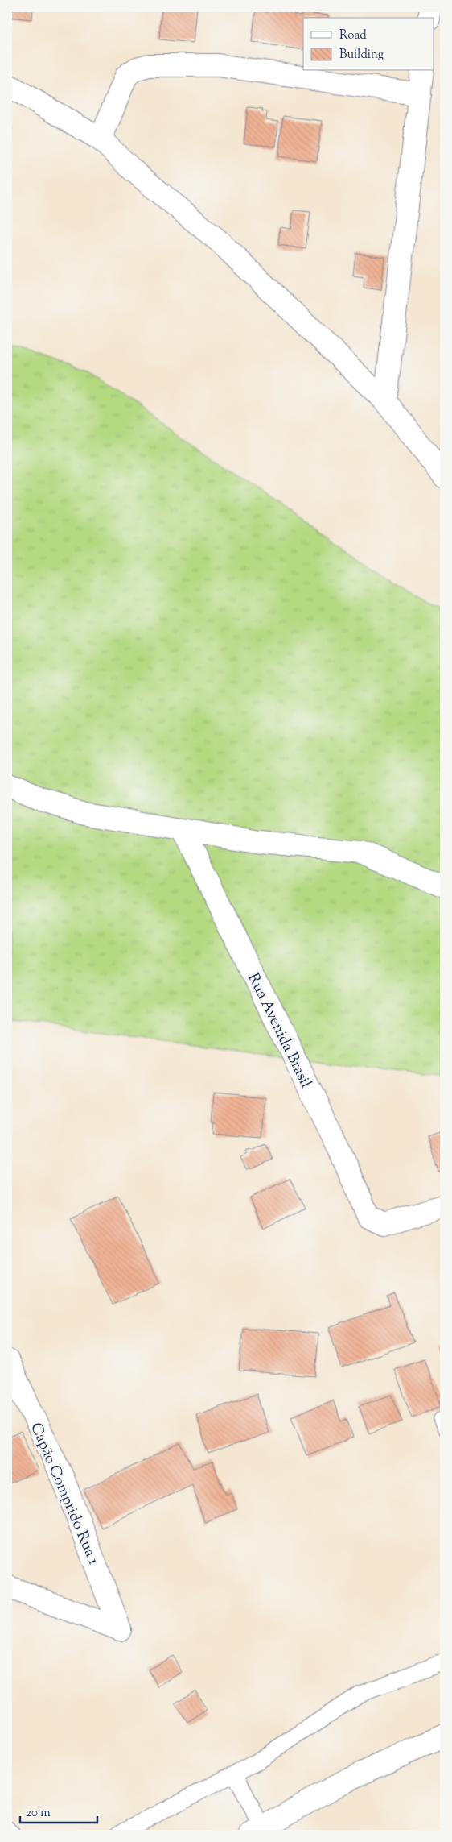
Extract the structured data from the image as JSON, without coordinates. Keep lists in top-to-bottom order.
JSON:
{
  "streets": {
    "street": ["Rua Avenida Brasil", "Capão Comprido Rua 1"]
  },
  "legend": ["Road", "Building"],
  "scale_bar": "20 m"
}
